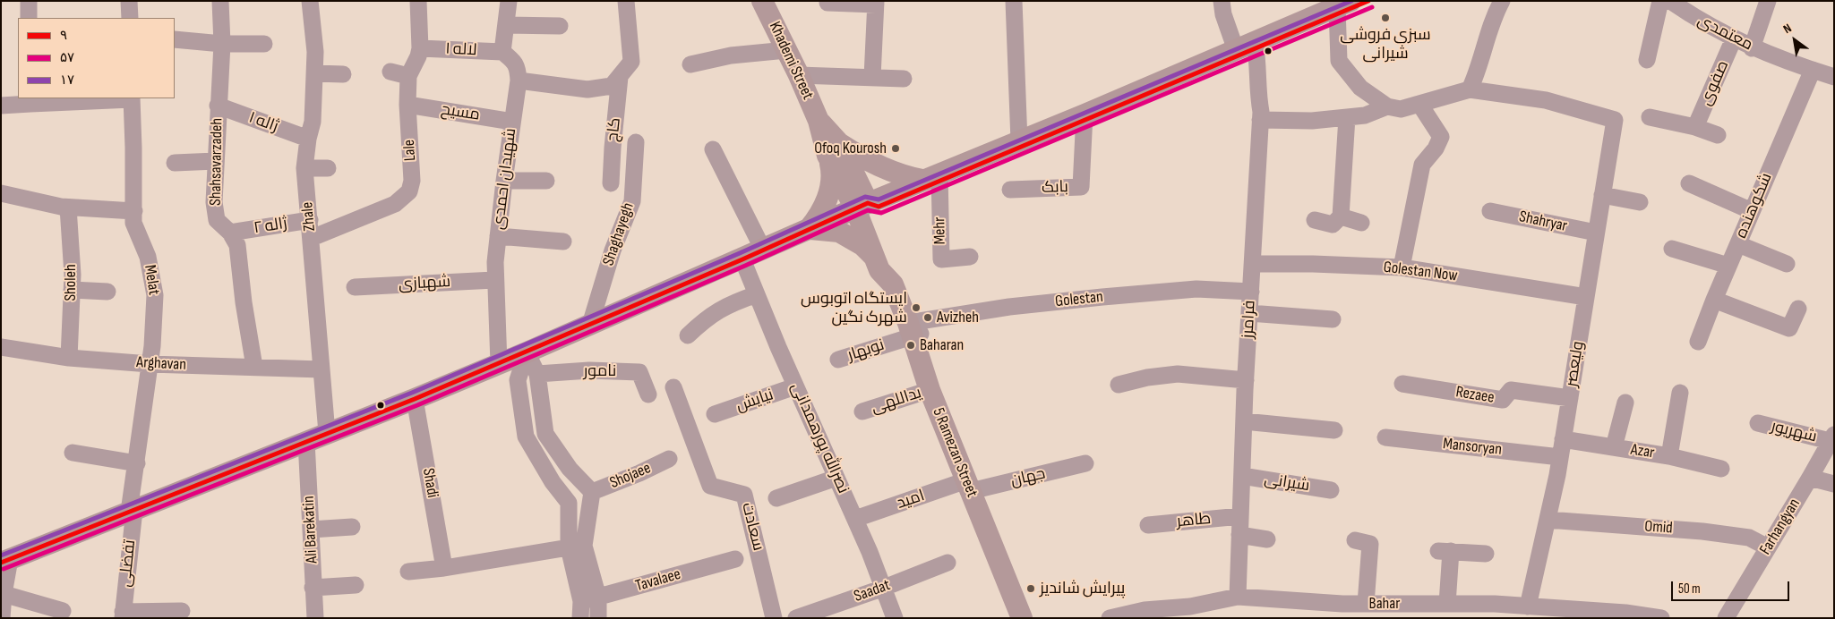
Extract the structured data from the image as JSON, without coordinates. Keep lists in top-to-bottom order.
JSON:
{
  "streets": {
    "main road": ["Khademi Street", "5 Ramezan Street"],
    "street": [
      "معتمدی",
      "لاله ۱",
      "صفوی",
      "مسیح",
      "ژاله ۱",
      "کاج",
      "Lale",
      "Shahsavarzadeh",
      "شهیدان احمدی",
      "بابک",
      "شکوهنده",
      "Zhale",
      "Shahryar",
      "ژاله ۲",
      "Mehr",
      "Shaghayegh",
      "Golestan Now",
      "Melat",
      "Sholeh",
      "شهبازی",
      "Golestan",
      "فرامرز",
      "نوبهار",
      "Arghavan",
      "ولیعصر",
      "نامور",
      "Rezaee",
      "نیایش",
      "یداللهی",
      "شهریور",
      "نصرالله پورهمدانی",
      "Mansoryan",
      "Azar",
      "Shojaee",
      "جهان",
      "Shadi",
      "شیرانی",
      "امید",
      "طاهر",
      "سعادت",
      "Farhangyan",
      "Omid",
      "Ali Barekatin",
      "تفضلی",
      "Tavalaee",
      "Saadat",
      "Bahar"
    ]
  },
  "crossings": [
    ["معتمدی", "صفوی"],
    ["معتمدی", "شکوهنده"],
    ["لاله ۱", "Lale"],
    ["لاله ۱", "شهیدان احمدی"],
    ["Khademi Street", "5 Ramezan Street"],
    ["مسیح", "Lale"],
    ["مسیح", "شهیدان احمدی"],
    ["ژاله ۱", "Shahsavarzadeh"],
    ["ژاله ۱", "Zhale"],
    ["Lale", "Zhale"],
    ["Shahsavarzadeh", "ژاله ۲"],
    ["Shahsavarzadeh", "Arghavan"],
    ["شهیدان احمدی", "شهبازی"],
    ["Zhale", "ژاله ۲"],
    ["Zhale", "Arghavan"],
    ["Shahryar", "ولیعصر"],
    ["Golestan Now", "فرامرز"],
    ["Golestan Now", "ولیعصر"],
    ["Melat", "Arghavan"],
    ["Melat", "تفضلی"],
    ["Sholeh", "Arghavan"],
    ["Golestan", "فرامرز"],
    ["Golestan", "نوبهار"],
    ["Golestan", "5 Ramezan Street"],
    ["فرامرز", "شیرانی"],
    ["فرامرز", "طاهر"],
    ["فرامرز", "Bahar"],
    ["نوبهار", "5 Ramezan Street"],
    ["ولیعصر", "Rezaee"],
    ["ولیعصر", "Mansoryan"],
    ["ولیعصر", "Azar"],
    ["ولیعصر", "Omid"],
    ["ولیعصر", "Bahar"],
    ["نیایش", "نصرالله پورهمدانی"],
    ["یداللهی", "5 Ramezan Street"],
    ["شهریور", "Farhangyan"],
    ["نصرالله پورهمدانی", "امید"],
    ["نصرالله پورهمدانی", "Saadat"],
    ["5 Ramezan Street", "جهان"],
    ["5 Ramezan Street", "امید"],
    ["جهان", "امید"],
    ["Farhangyan", "Omid"]
  ],
  "places": [
    "سبزی فروشی شیرانی",
    "Ofoq Kourosh",
    "ایستگاه اتوبوس شهرک نگین",
    "Avizheh",
    "Baharan",
    "پیرایش شاندیز"
  ],
  "lines": ["transit line ۹", "transit line ۱۷", "transit line ۵۷"],
  "legend": ["۹", "۵۷", "۱۷"],
  "scale_bar": "50 m",
  "north": "top left"
}
